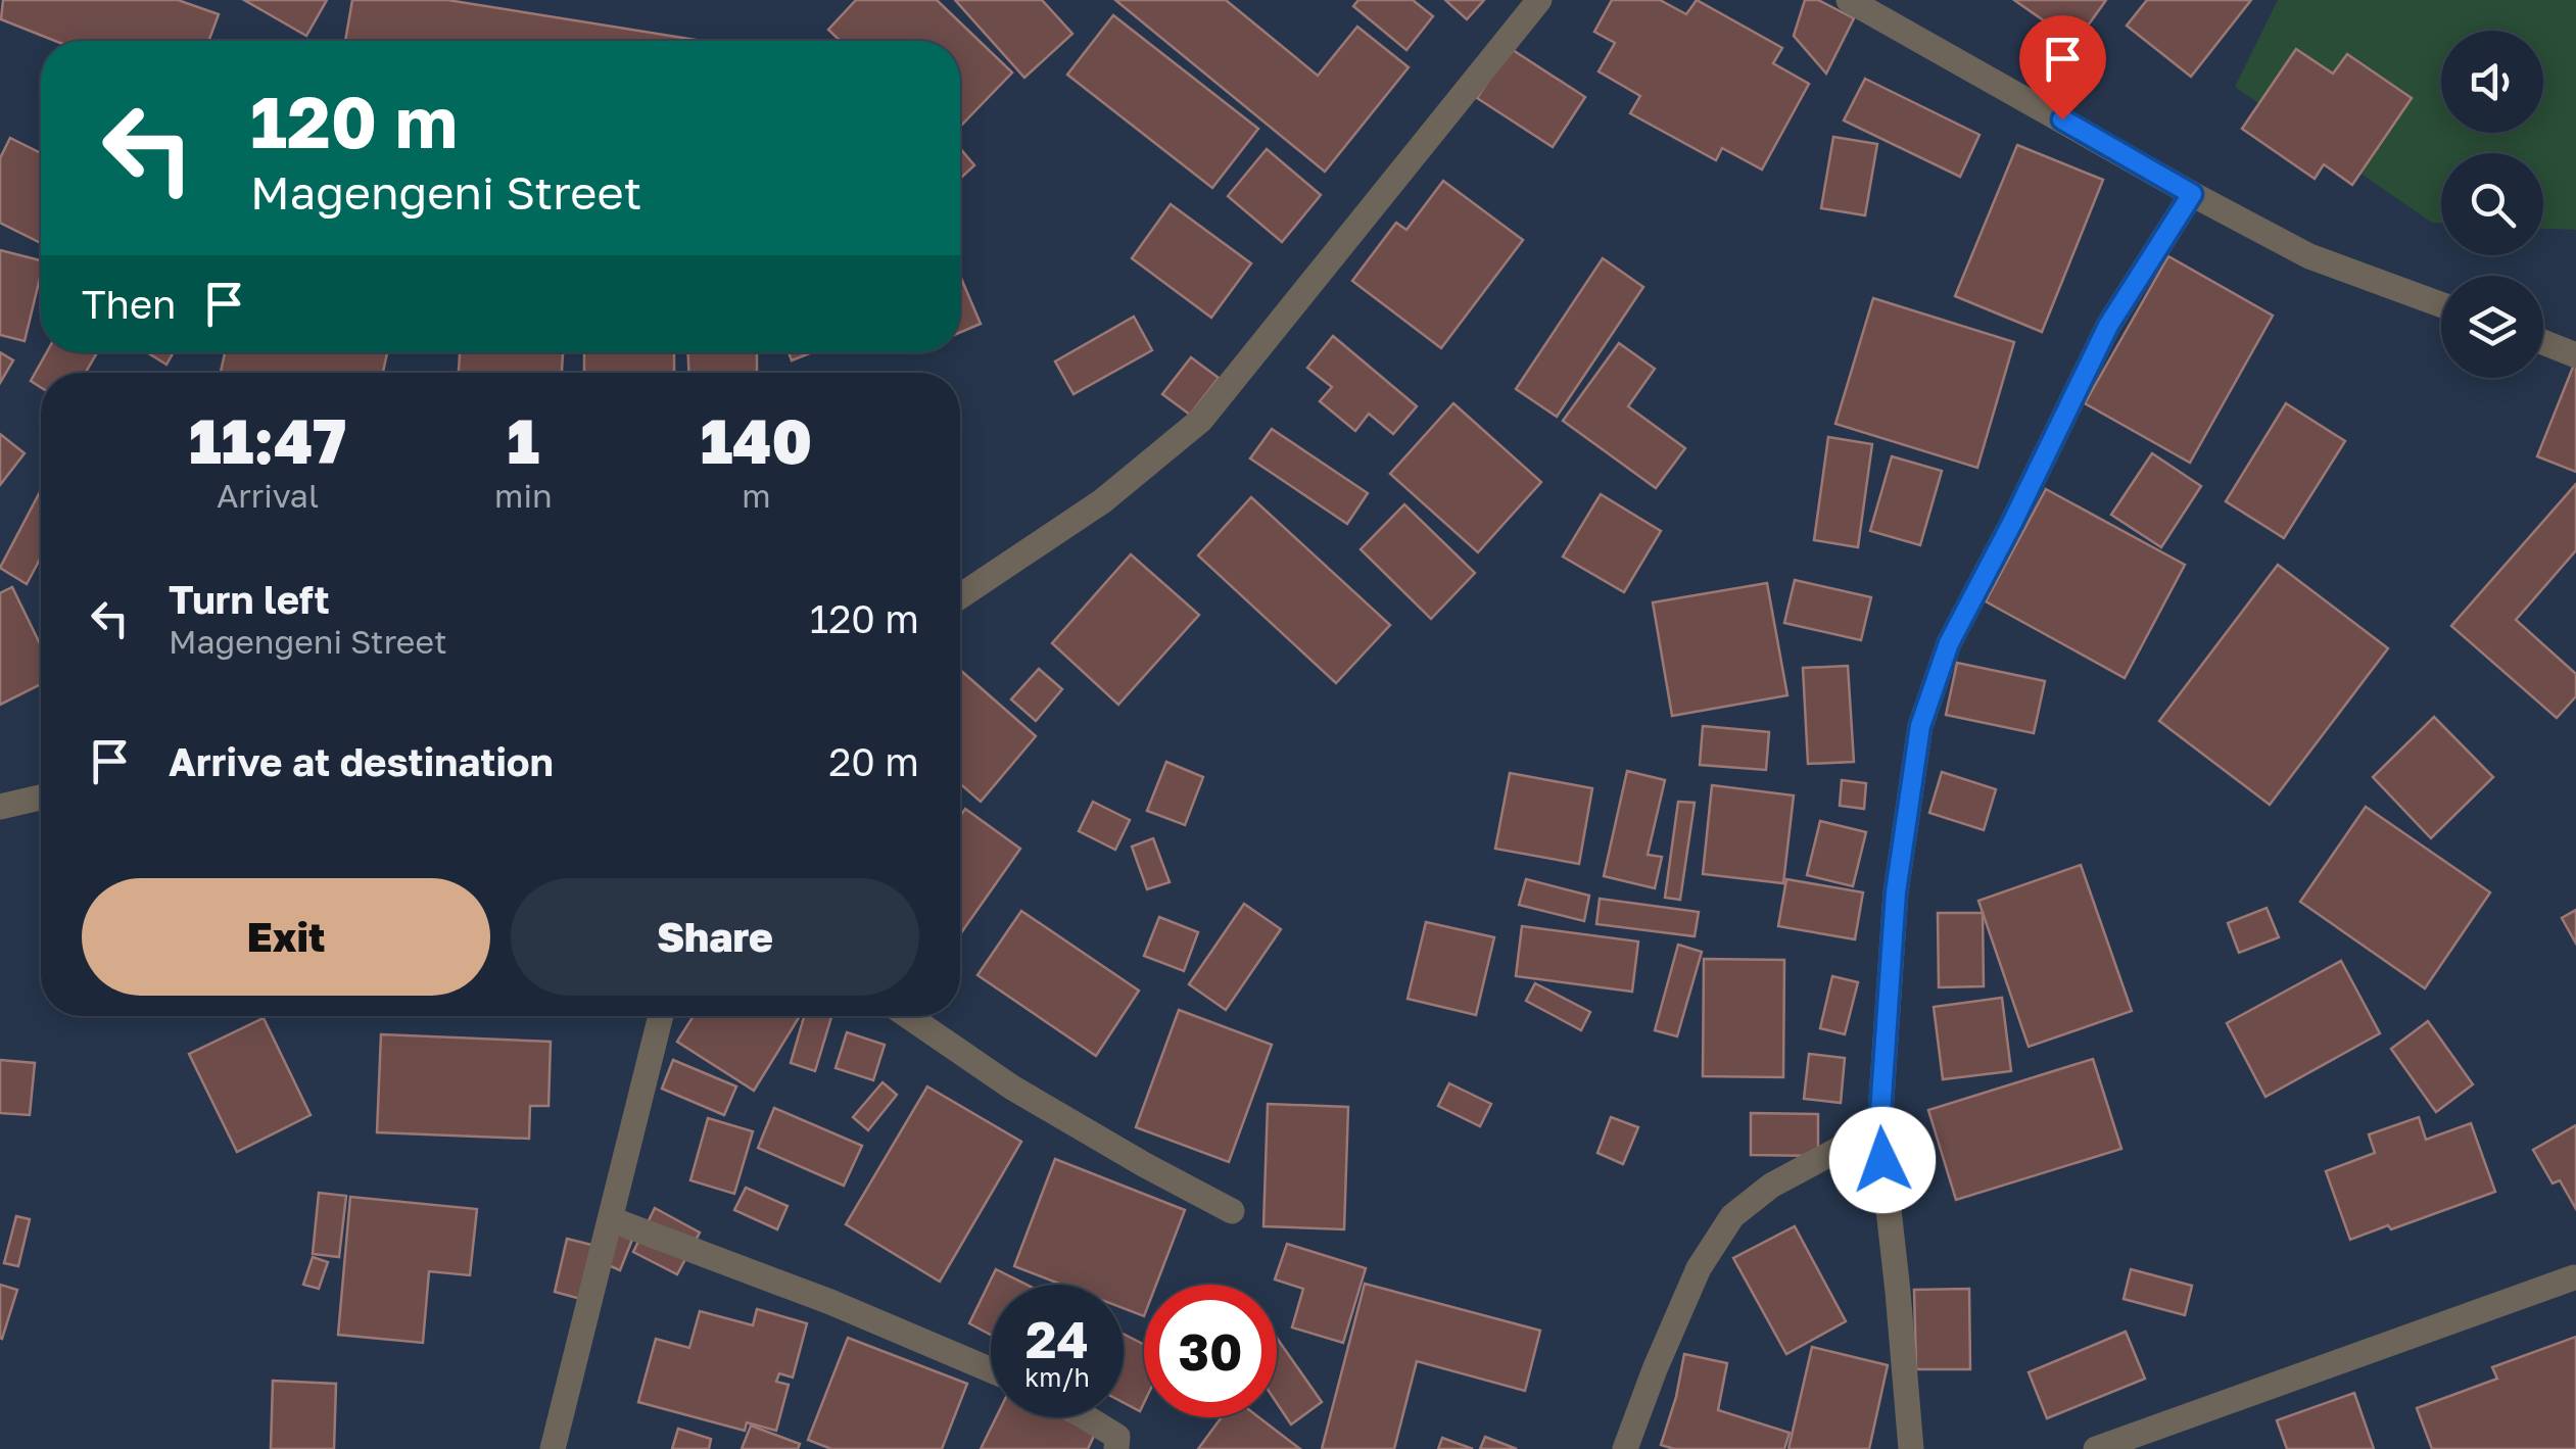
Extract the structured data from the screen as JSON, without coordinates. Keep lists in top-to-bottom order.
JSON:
{
  "page": {
    "turn": ["120 m", "Magengeni Street"],
    "then": "Then",
    "eta": [
      "11:47",
      "Arrival",
      "1",
      "min",
      "140",
      "m"
    ],
    "list": [
      {
        "name": "Turn left",
        "note": "Magengeni Street",
        "value": "120 m"
      },
      {
        "name": "Arrive at destination",
        "value": "20 m"
      }
    ],
    "buttons": ["Exit", "Share"],
    "speed": "24 km/h",
    "limit": "30"
  }
}
